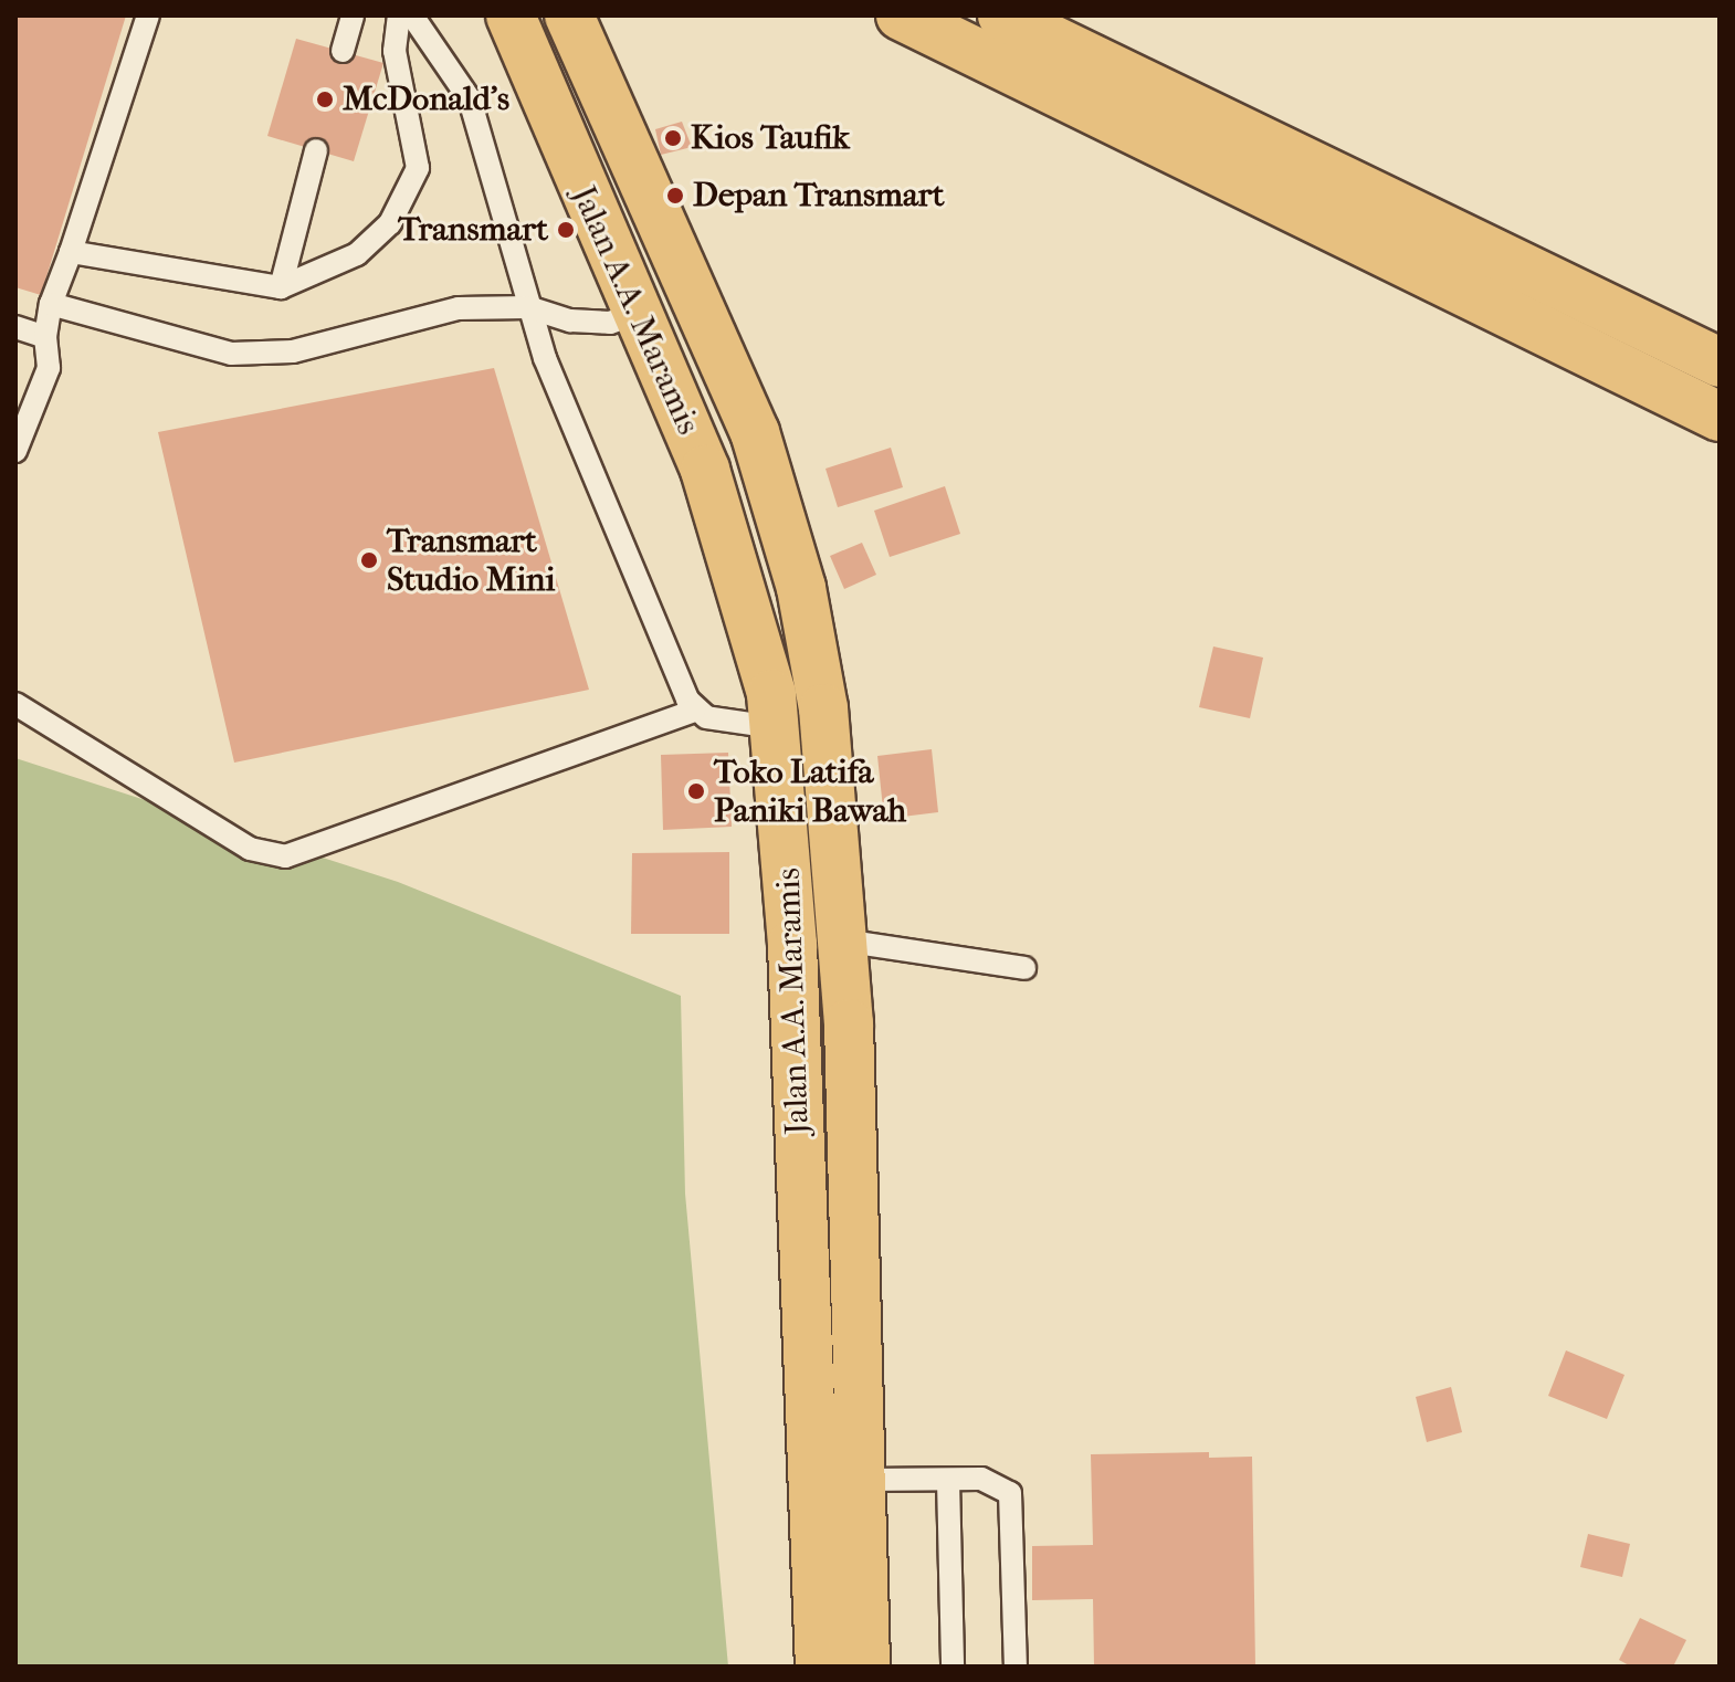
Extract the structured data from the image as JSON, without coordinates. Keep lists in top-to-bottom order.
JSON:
{
  "streets": {
    "highway": ["Jalan A.A. Maramis"]
  },
  "places": [
    "McDonald's",
    "Kios Taufik",
    "Depan Transmart",
    "Transmart",
    "Transmart Studio Mini",
    "Toko Latifa Paniki Bawah"
  ]
}
